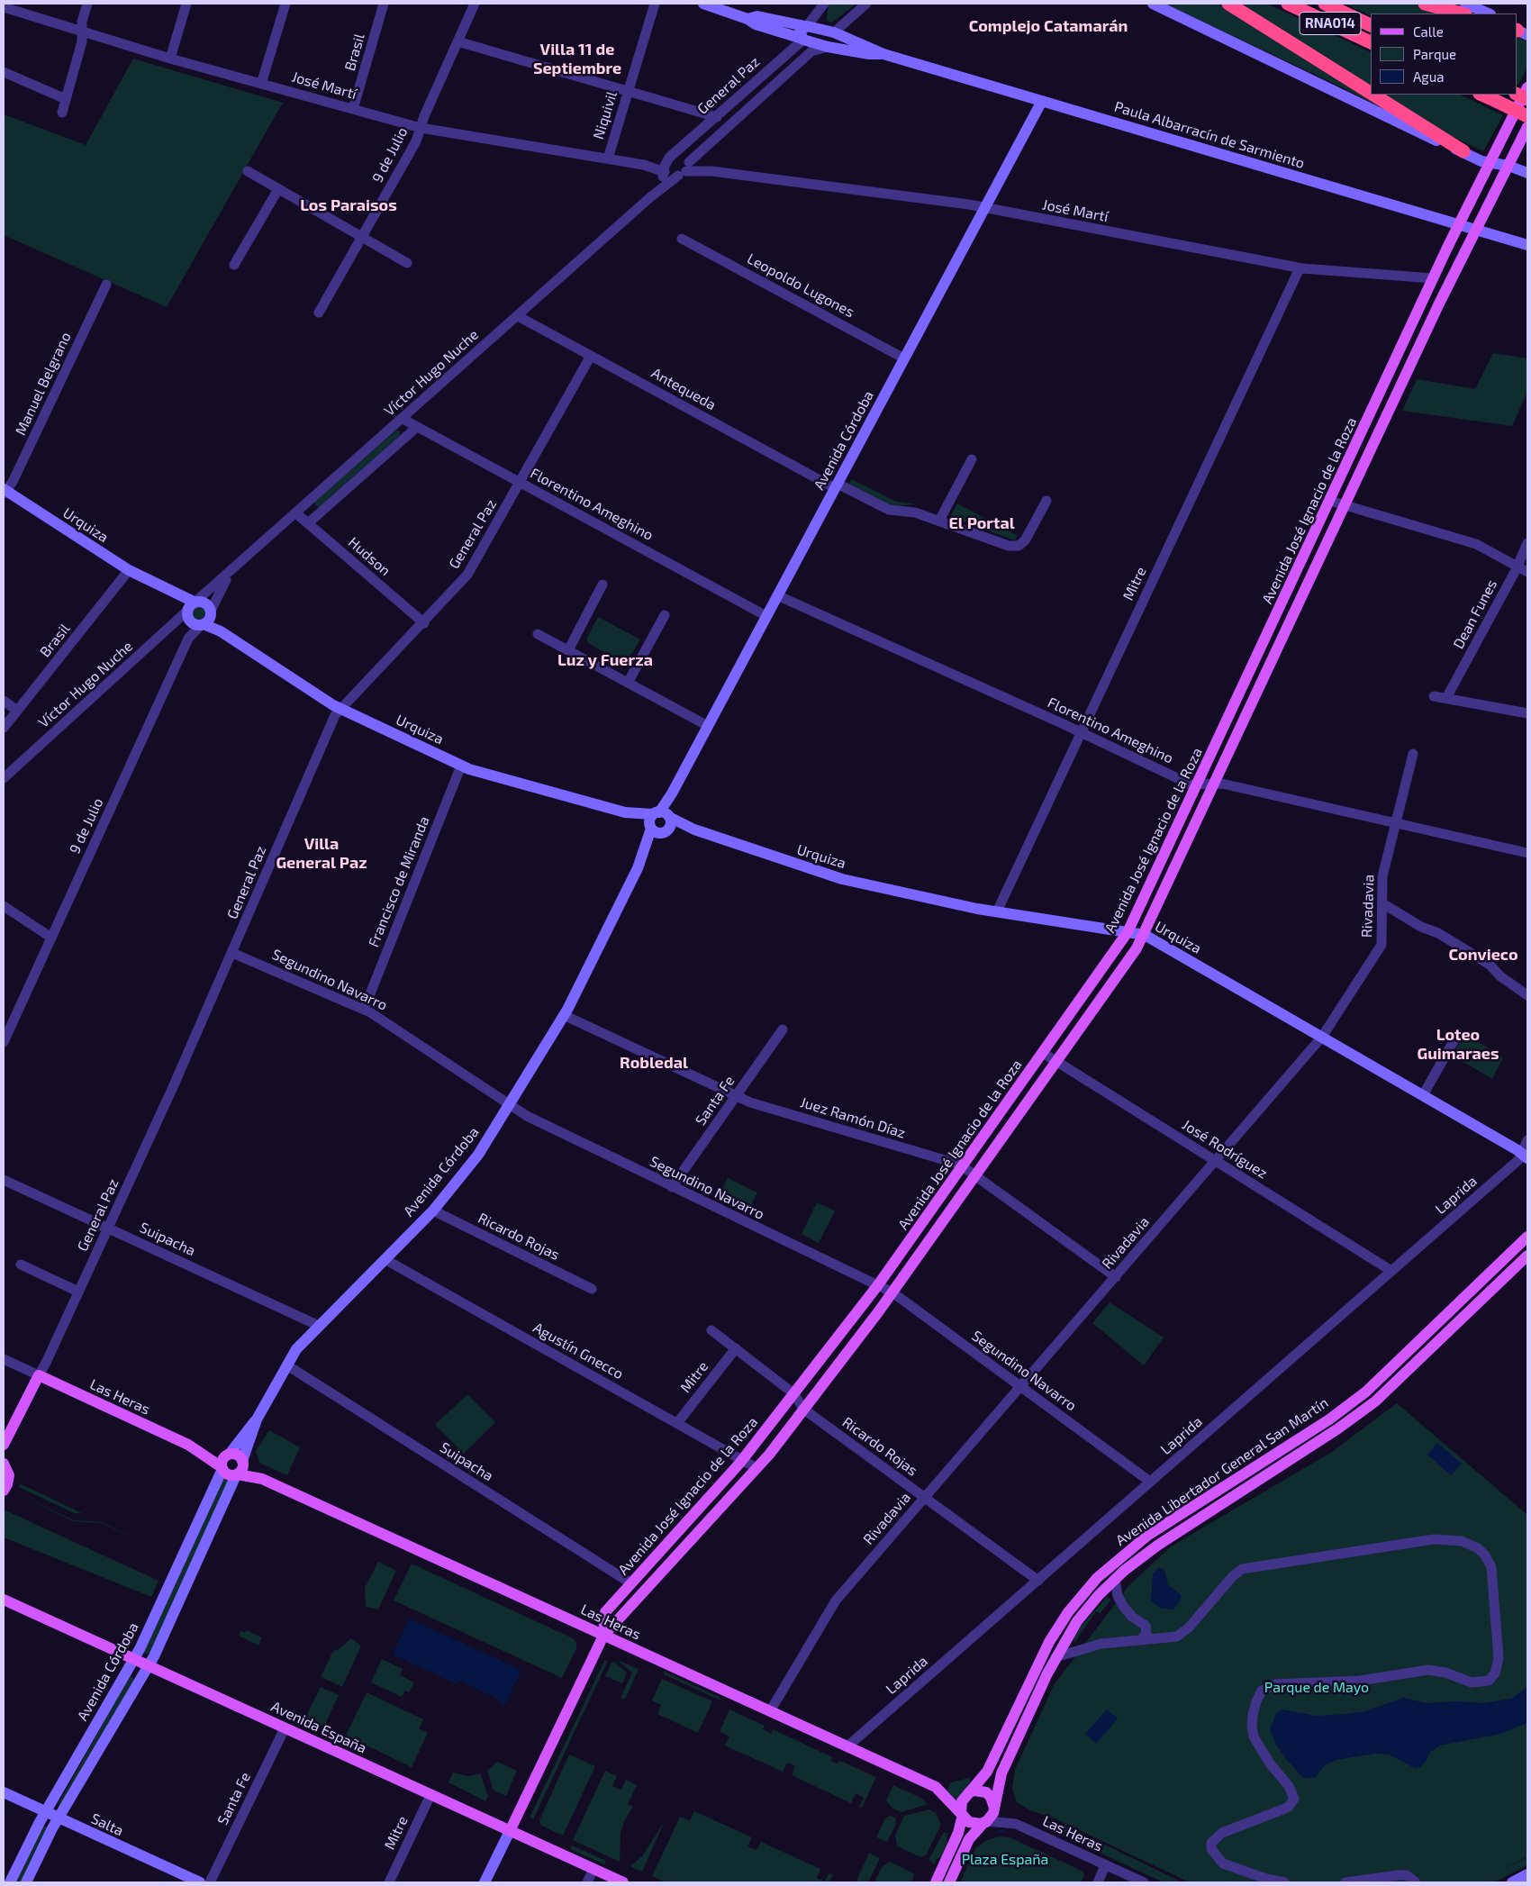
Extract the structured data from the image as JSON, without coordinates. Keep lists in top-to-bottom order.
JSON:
{
  "streets": {
    "highway": ["RNA014"],
    "main road": [
      "General Paz",
      "Paula Albarracín de Sarmiento",
      "Avenida Córdoba",
      "Avenida José Ignacio de la Roza",
      "Urquiza",
      "Las Heras",
      "Avenida Libertador General San Martín",
      "Avenida España",
      "Salta"
    ],
    "street": [
      "Brasil",
      "José Martí",
      "Niquivil",
      "9 de Julio",
      "Leopoldo Lugones",
      "Víctor Hugo Nuche",
      "Manuel Belgrano",
      "Antequeda",
      "Florentino Ameghino",
      "Hudson",
      "Mitre",
      "Dean Funes",
      "Francisco de Miranda",
      "Rivadavia",
      "Segundino Navarro",
      "Santa Fe",
      "Juez Ramón Díaz",
      "José Rodríguez",
      "Laprida",
      "Ricardo Rojas",
      "Suipacha",
      "Agustín Gnecco"
    ]
  },
  "crossings": [
    ["Brasil", "José Martí"],
    ["Brasil", "Urquiza"],
    ["José Martí", "General Paz"],
    ["José Martí", "Niquivil"],
    ["José Martí", "9 de Julio"],
    ["José Martí", "Víctor Hugo Nuche"],
    ["José Martí", "Avenida Córdoba"],
    ["José Martí", "Avenida José Ignacio de la Roza"],
    ["José Martí", "Mitre"],
    ["General Paz", "Paula Albarracín de Sarmiento"],
    ["General Paz", "Víctor Hugo Nuche"],
    ["General Paz", "Antequeda"],
    ["General Paz", "Florentino Ameghino"],
    ["General Paz", "Urquiza"],
    ["General Paz", "Hudson"],
    ["General Paz", "Segundino Navarro"],
    ["General Paz", "Suipacha"],
    ["General Paz", "Las Heras"],
    ["Paula Albarracín de Sarmiento", "Víctor Hugo Nuche"],
    ["Paula Albarracín de Sarmiento", "Avenida Córdoba"],
    ["Paula Albarracín de Sarmiento", "Avenida José Ignacio de la Roza"],
    ["9 de Julio", "Víctor Hugo Nuche"],
    ["9 de Julio", "Urquiza"],
    ["Leopoldo Lugones", "Avenida Córdoba"],
    ["Víctor Hugo Nuche", "Antequeda"],
    ["Víctor Hugo Nuche", "Florentino Ameghino"],
    ["Víctor Hugo Nuche", "Urquiza"],
    ["Víctor Hugo Nuche", "Hudson"],
    ["Manuel Belgrano", "Urquiza"],
    ["Antequeda", "Avenida Córdoba"],
    ["Avenida Córdoba", "Florentino Ameghino"],
    ["Avenida Córdoba", "Urquiza"],
    ["Avenida Córdoba", "Segundino Navarro"],
    ["Avenida Córdoba", "Juez Ramón Díaz"],
    ["Avenida Córdoba", "Ricardo Rojas"],
    ["Avenida Córdoba", "Suipacha"],
    ["Avenida Córdoba", "Agustín Gnecco"],
    ["Avenida Córdoba", "Las Heras"],
    ["Avenida Córdoba", "Avenida España"],
    ["Avenida Córdoba", "Salta"],
    ["Florentino Ameghino", "Avenida José Ignacio de la Roza"],
    ["Florentino Ameghino", "Mitre"],
    ["Florentino Ameghino", "Rivadavia"],
    ["Avenida José Ignacio de la Roza", "Urquiza"],
    ["Avenida José Ignacio de la Roza", "Segundino Navarro"],
    ["Avenida José Ignacio de la Roza", "Juez Ramón Díaz"],
    ["Avenida José Ignacio de la Roza", "José Rodríguez"],
    ["Avenida José Ignacio de la Roza", "Ricardo Rojas"],
    ["Avenida José Ignacio de la Roza", "Suipacha"],
    ["Avenida José Ignacio de la Roza", "Agustín Gnecco"],
    ["Avenida José Ignacio de la Roza", "Las Heras"],
    ["Avenida José Ignacio de la Roza", "Avenida España"],
    ["Urquiza", "Mitre"],
    ["Urquiza", "Francisco de Miranda"],
    ["Urquiza", "Rivadavia"],
    ["Urquiza", "Laprida"],
    ["Mitre", "Ricardo Rojas"],
    ["Mitre", "Agustín Gnecco"],
    ["Mitre", "Avenida España"],
    ["Francisco de Miranda", "Segundino Navarro"],
    ["Rivadavia", "Segundino Navarro"],
    ["Rivadavia", "Juez Ramón Díaz"],
    ["Rivadavia", "José Rodríguez"],
    ["Rivadavia", "Ricardo Rojas"],
    ["Rivadavia", "Las Heras"],
    ["Segundino Navarro", "Santa Fe"],
    ["Segundino Navarro", "Laprida"],
    ["Santa Fe", "Juez Ramón Díaz"],
    ["Santa Fe", "Avenida España"],
    ["José Rodríguez", "Laprida"],
    ["Laprida", "Ricardo Rojas"],
    ["Laprida", "Las Heras"],
    ["Las Heras", "Avenida Libertador General San Martín"]
  ],
  "districts": [
    "Complejo Catamarán",
    "Villa 11 de Septiembre",
    "Los Paraisos",
    "El Portal",
    "Luz y Fuerza",
    "Villa General Paz",
    "Convieco",
    "Loteo Guimaraes",
    "Robledal"
  ],
  "parks": ["Parque de Mayo", "Plaza España"],
  "legend": ["Calle", "Parque", "Agua"]
}
